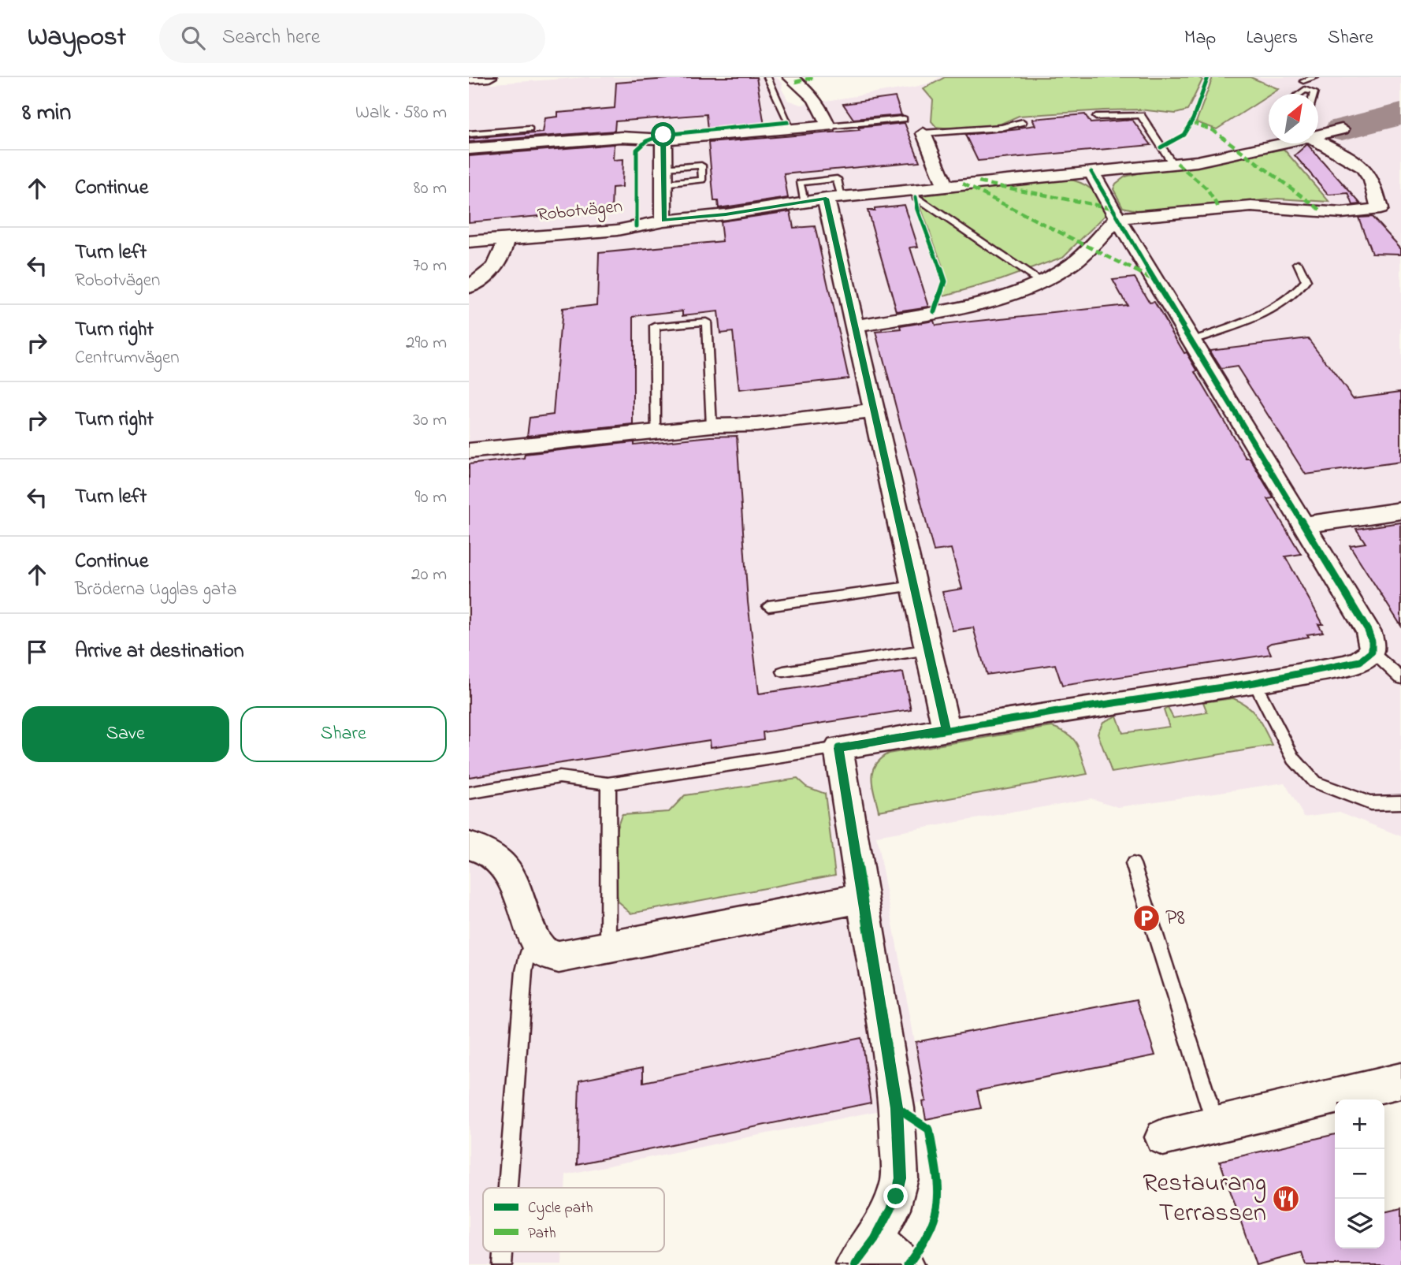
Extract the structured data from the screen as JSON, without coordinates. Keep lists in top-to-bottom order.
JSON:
{
  "streets": {
    "street": ["Robotvägen"]
  },
  "places": {
    "parking": ["P8"],
    "restaurant": ["Restaurang Terrassen"]
  },
  "legend": ["Cycle path", "Path"],
  "north": "top right",
  "page": {
    "header": "Waypost",
    "search": "Search here",
    "nav": ["Map", "Layers", "Share"],
    "heading": ["8 min", "Walk · 580 m"],
    "list": [
      ["Continue", "80 m"],
      ["Turn left", "Robotvägen", "70 m"],
      ["Turn right", "Centrumvägen", "290 m"],
      ["Turn right", "30 m"],
      ["Turn left", "90 m"],
      ["Continue", "Bröderna Ugglas gata", "20 m"],
      "Arrive at destination"
    ],
    "buttons": ["Save", "Share"],
    "map_buttons": ["+", "−"]
  }
}
